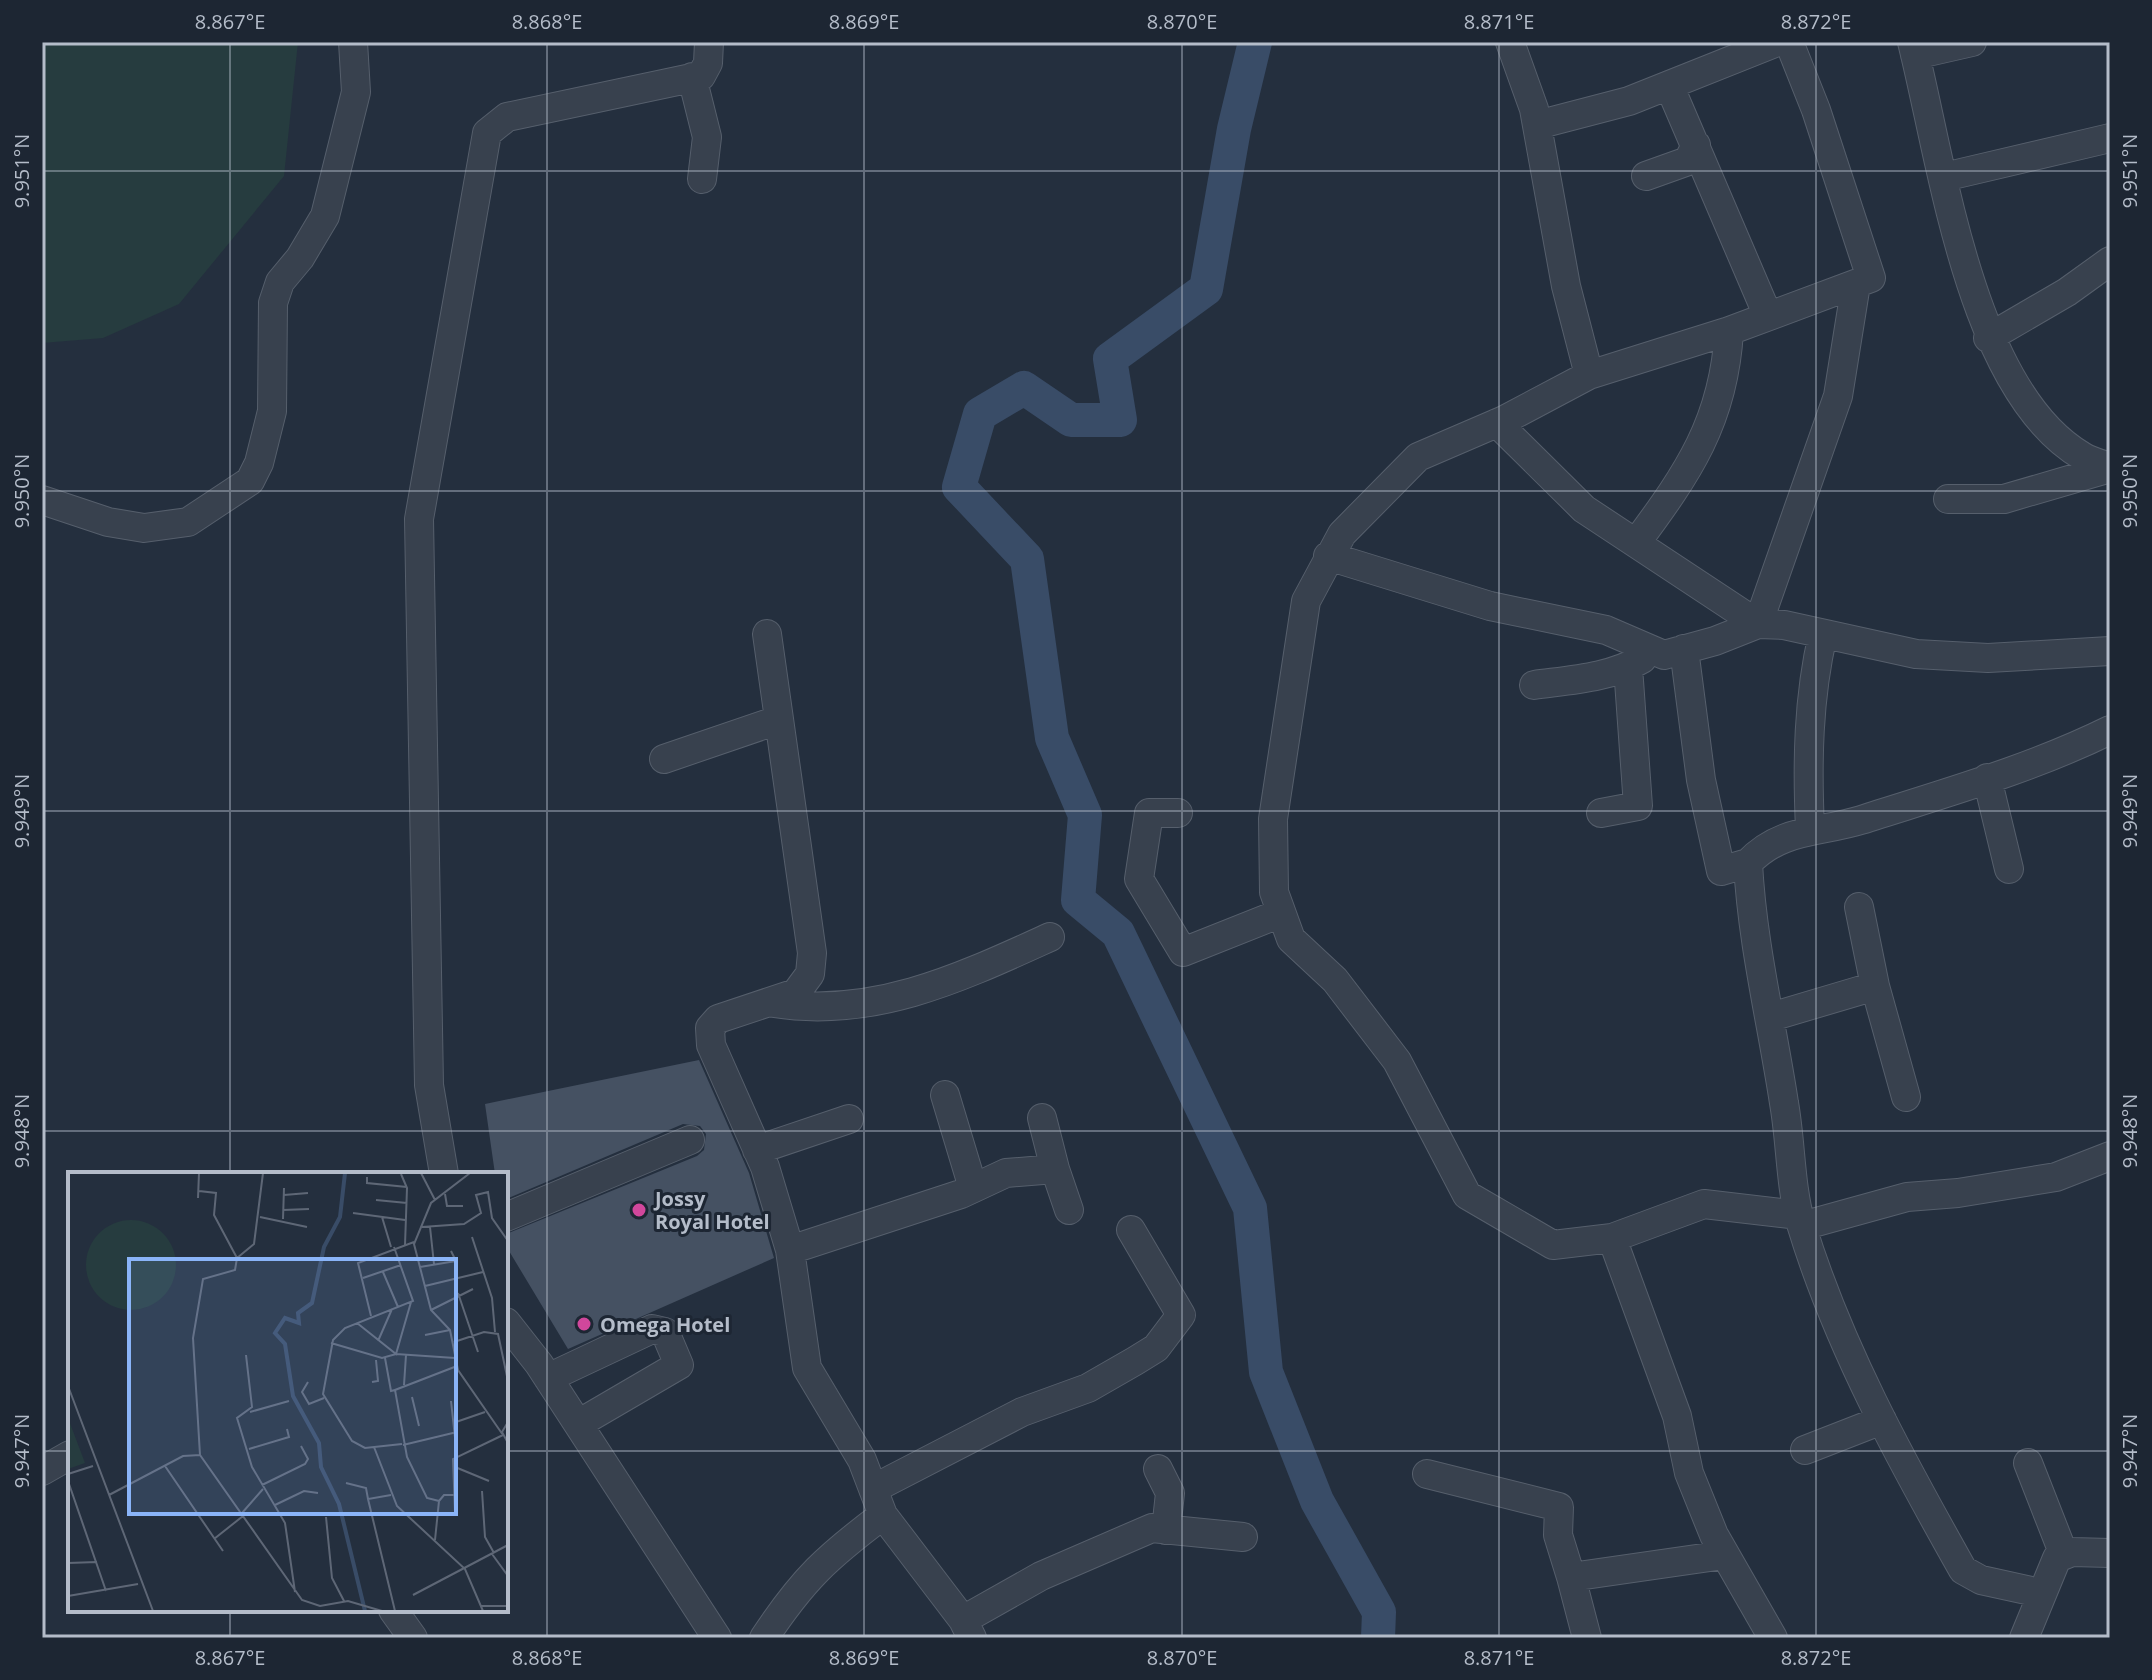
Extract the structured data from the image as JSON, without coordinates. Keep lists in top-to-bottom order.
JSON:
{
  "places": ["Jossy Royal Hotel", "Omega Hotel"],
  "coordinates": [
    "8.867°E",
    "8.868°E",
    "8.869°E",
    "8.870°E",
    "8.871°E",
    "8.872°E",
    "9.951°N",
    "9.950°N",
    "9.949°N",
    "9.948°N",
    "9.947°N"
  ]
}
